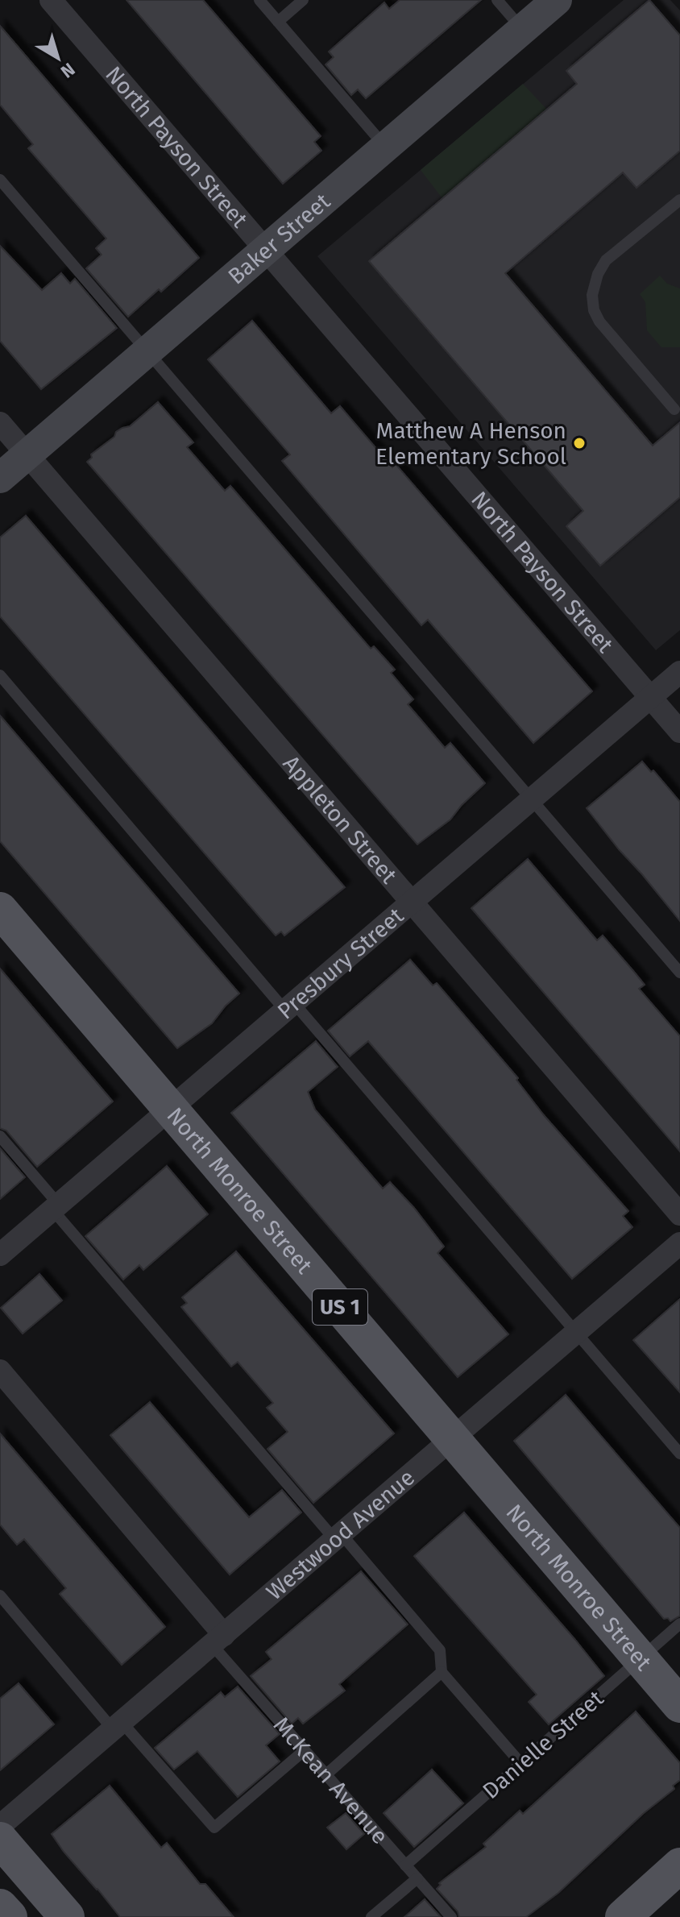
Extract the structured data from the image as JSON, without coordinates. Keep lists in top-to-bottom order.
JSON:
{
  "streets": {
    "main road": ["North Monroe Street", "US 1"],
    "street": [
      "North Payson Street",
      "Baker Street",
      "Appleton Street",
      "Presbury Street",
      "Westwood Avenue",
      "McKean Avenue"
    ],
    "lane": ["Danielle Street"]
  },
  "crossings": [
    ["North Payson Street", "Baker Street"],
    ["North Payson Street", "Presbury Street"],
    ["Baker Street", "Appleton Street"],
    ["Appleton Street", "Presbury Street"],
    ["Presbury Street", "North Monroe Street"],
    ["North Monroe Street", "Westwood Avenue"],
    ["North Monroe Street", "Danielle Street"],
    ["Westwood Avenue", "McKean Avenue"],
    ["Danielle Street", "McKean Avenue"]
  ],
  "places": ["Matthew A Henson Elementary School"],
  "north": "bottom right"
}
